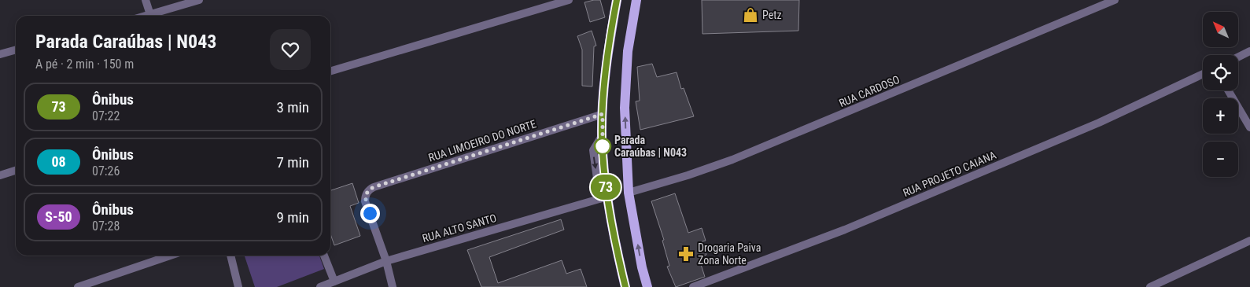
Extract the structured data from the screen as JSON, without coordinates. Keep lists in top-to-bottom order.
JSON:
{
  "streets": {
    "street": [
      "RUA CARDOSO",
      "RUA LIMOEIRO DO NORTE",
      "RUA PROJETO CAIANA",
      "RUA ALTO SANTO"
    ]
  },
  "crossings": [
    ["RUA LIMOEIRO DO NORTE", "RUA ALTO SANTO"]
  ],
  "places": {
    "shop": ["Petz"],
    "other": ["Parada Caraúbas | N043"],
    "pharmacy": ["Drogaria Paiva Zona Norte"]
  },
  "lines": ["bus line 73"],
  "north": "top left",
  "page": {
    "on_map": "73",
    "map_buttons": ["+", "−"],
    "heading": ["Parada Caraúbas | N043", "A pé · 2 min · 150 m"],
    "list": [
      {
        "mark": "73",
        "name": "Ônibus",
        "note": "07:22",
        "value": "3 min"
      },
      {
        "mark": "08",
        "name": "Ônibus",
        "note": "07:26",
        "value": "7 min"
      },
      {
        "mark": "S-50",
        "name": "Ônibus",
        "note": "07:28",
        "value": "9 min"
      }
    ]
  }
}
